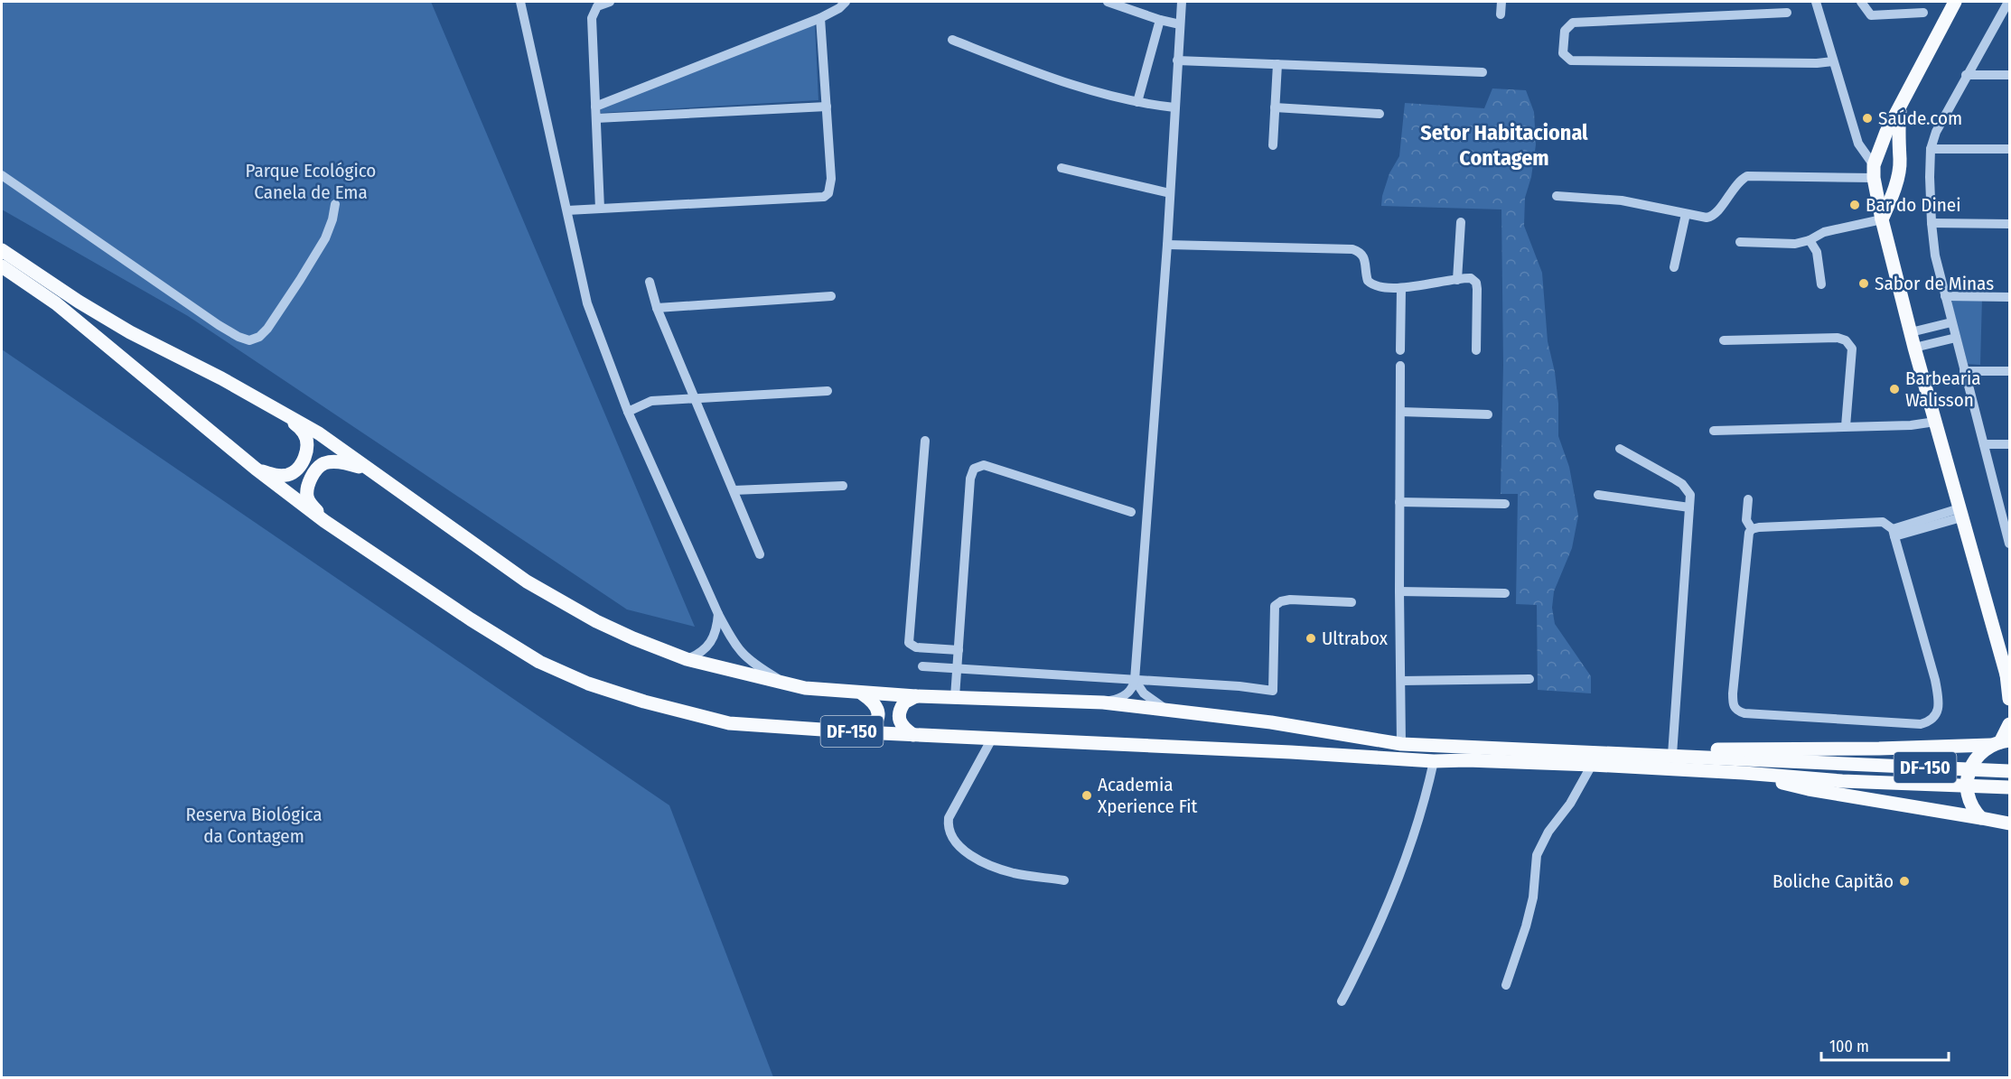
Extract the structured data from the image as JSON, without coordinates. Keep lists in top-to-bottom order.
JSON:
{
  "streets": {
    "main road": ["DF-150"]
  },
  "districts": ["Setor Habitacional Contagem"],
  "parks": ["Parque Ecológico Canela de Ema", "Reserva Biológica da Contagem"],
  "places": [
    "Saúde.com",
    "Bar do Dinei",
    "Sabor de Minas",
    "Barbearia Walisson",
    "Ultrabox",
    "Academia Xperience Fit",
    "Boliche Capitão"
  ],
  "scale_bar": "100 m"
}
